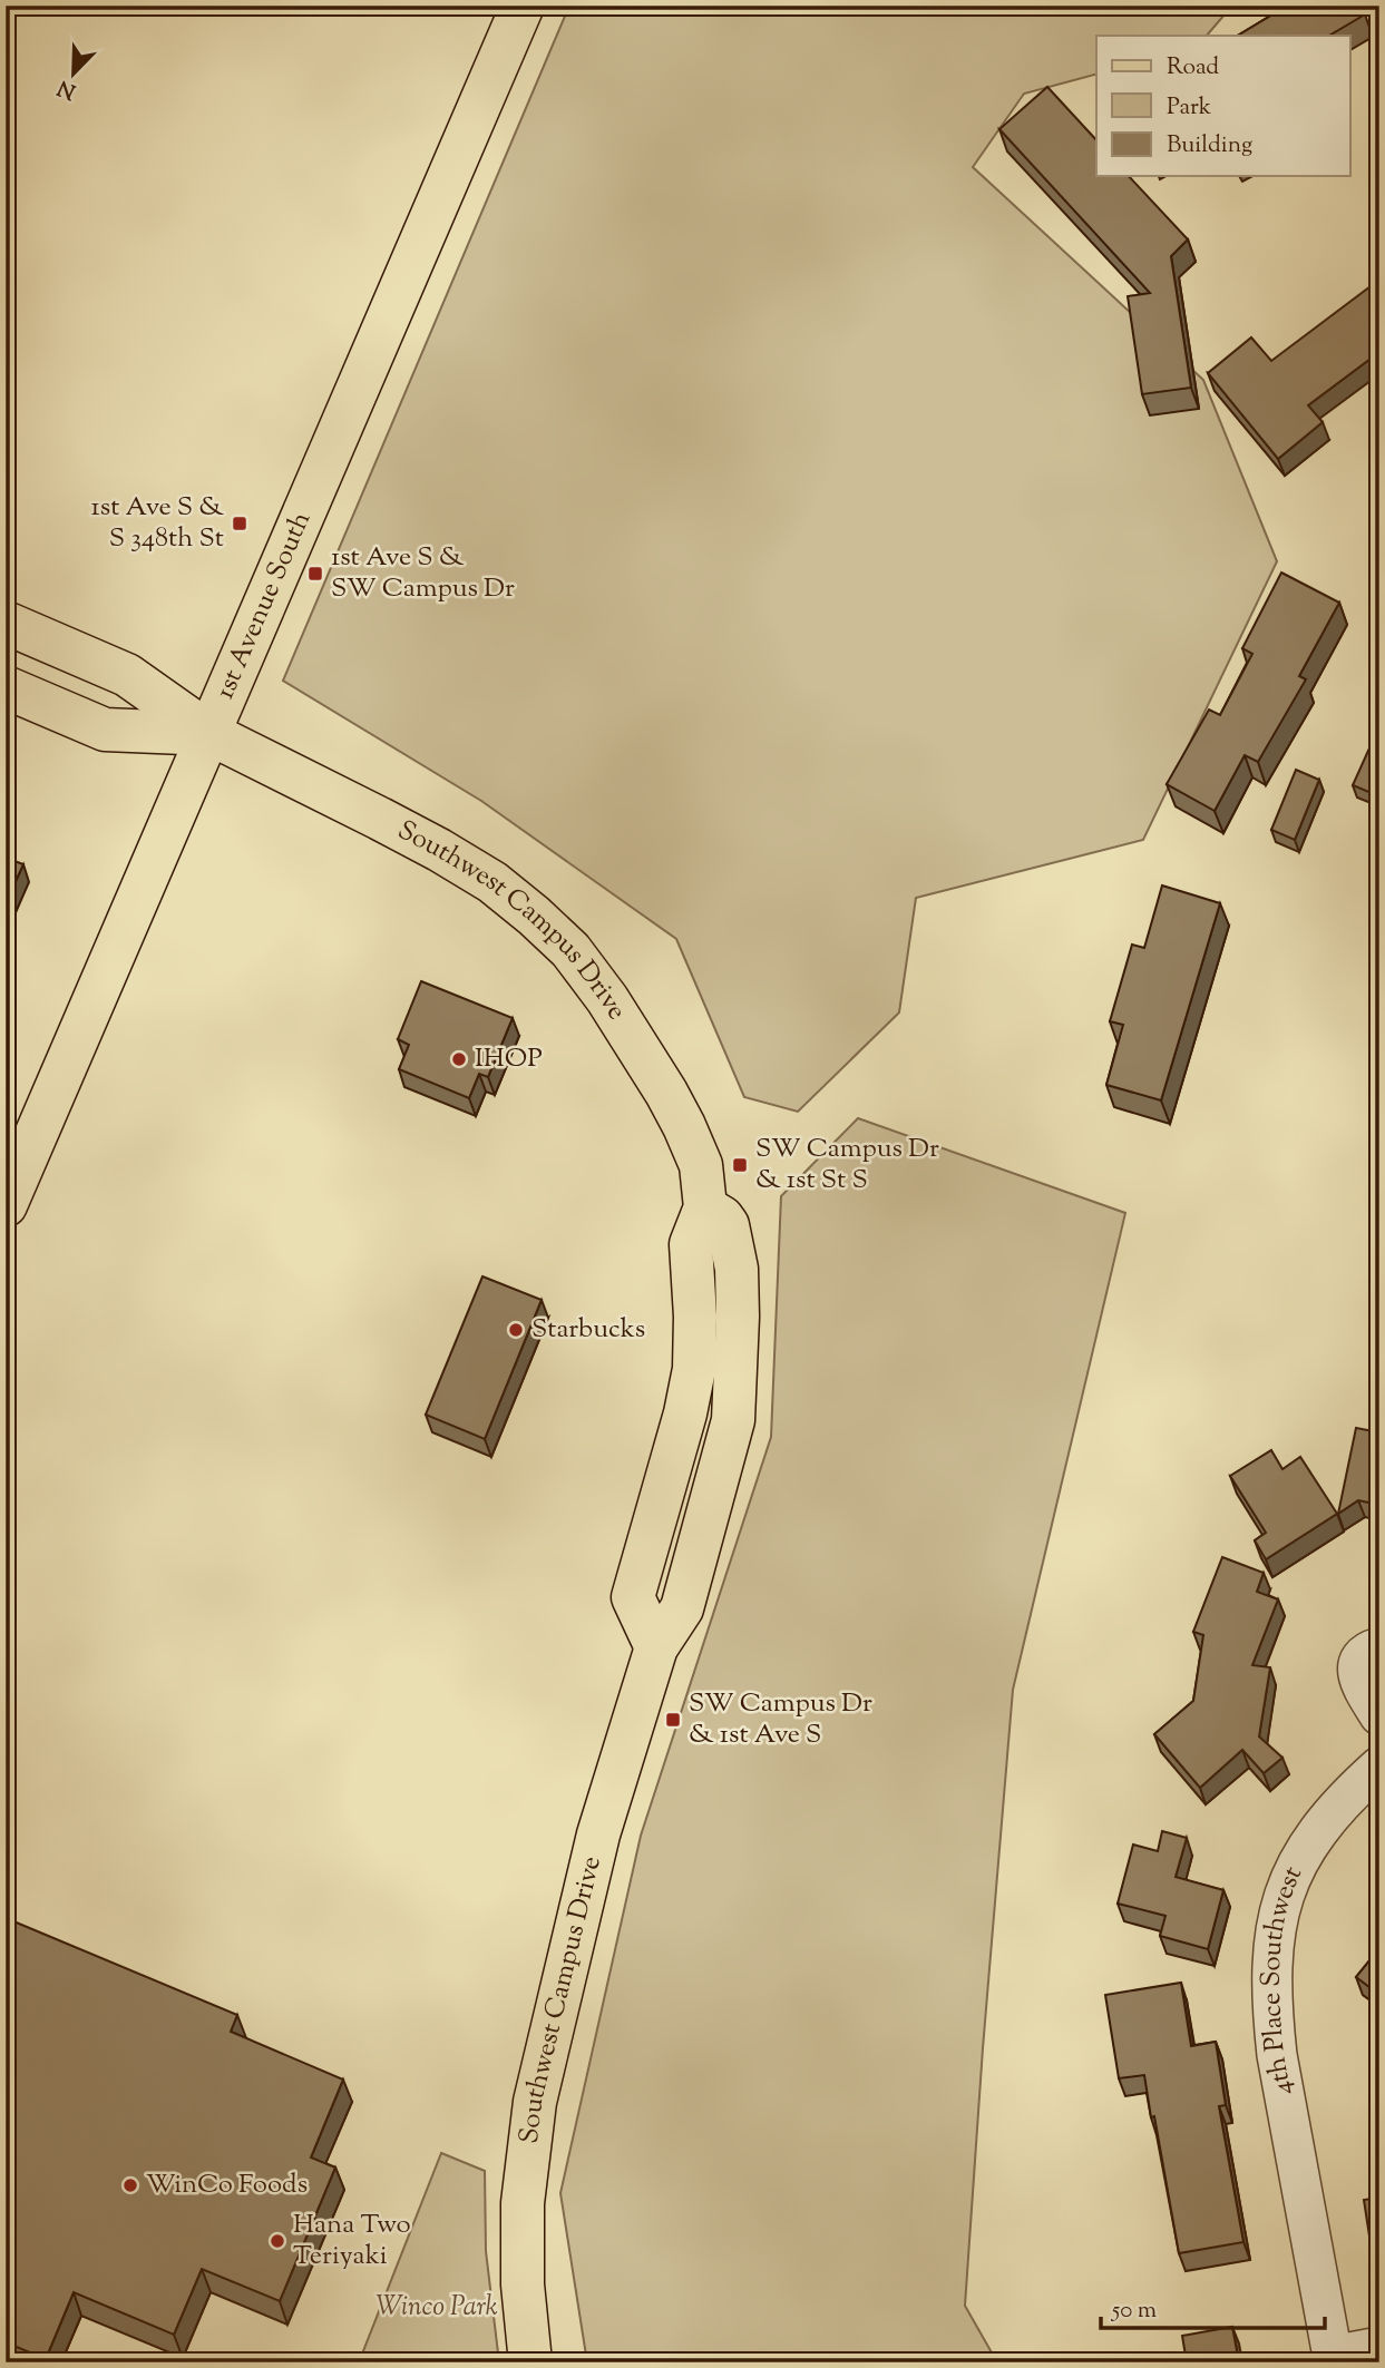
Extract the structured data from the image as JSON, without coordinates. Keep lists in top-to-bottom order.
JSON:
{
  "streets": {
    "main road": ["1st Avenue South", "Southwest Campus Drive"],
    "street": ["4th Place Southwest"]
  },
  "crossings": [
    ["1st Avenue South", "Southwest Campus Drive"]
  ],
  "parks": ["Winco Park"],
  "places": {
    "transit": [
      "1st Ave S & S 348th St",
      "1st Ave S & SW Campus Dr",
      "SW Campus Dr & 1st St S",
      "SW Campus Dr & 1st Ave S"
    ],
    "other": [
      "IHOP",
      "Starbucks",
      "WinCo Foods",
      "Hana Two Teriyaki"
    ]
  },
  "legend": ["Road", "Park", "Building"],
  "scale_bar": "50 m",
  "north": "bottom left"
}
